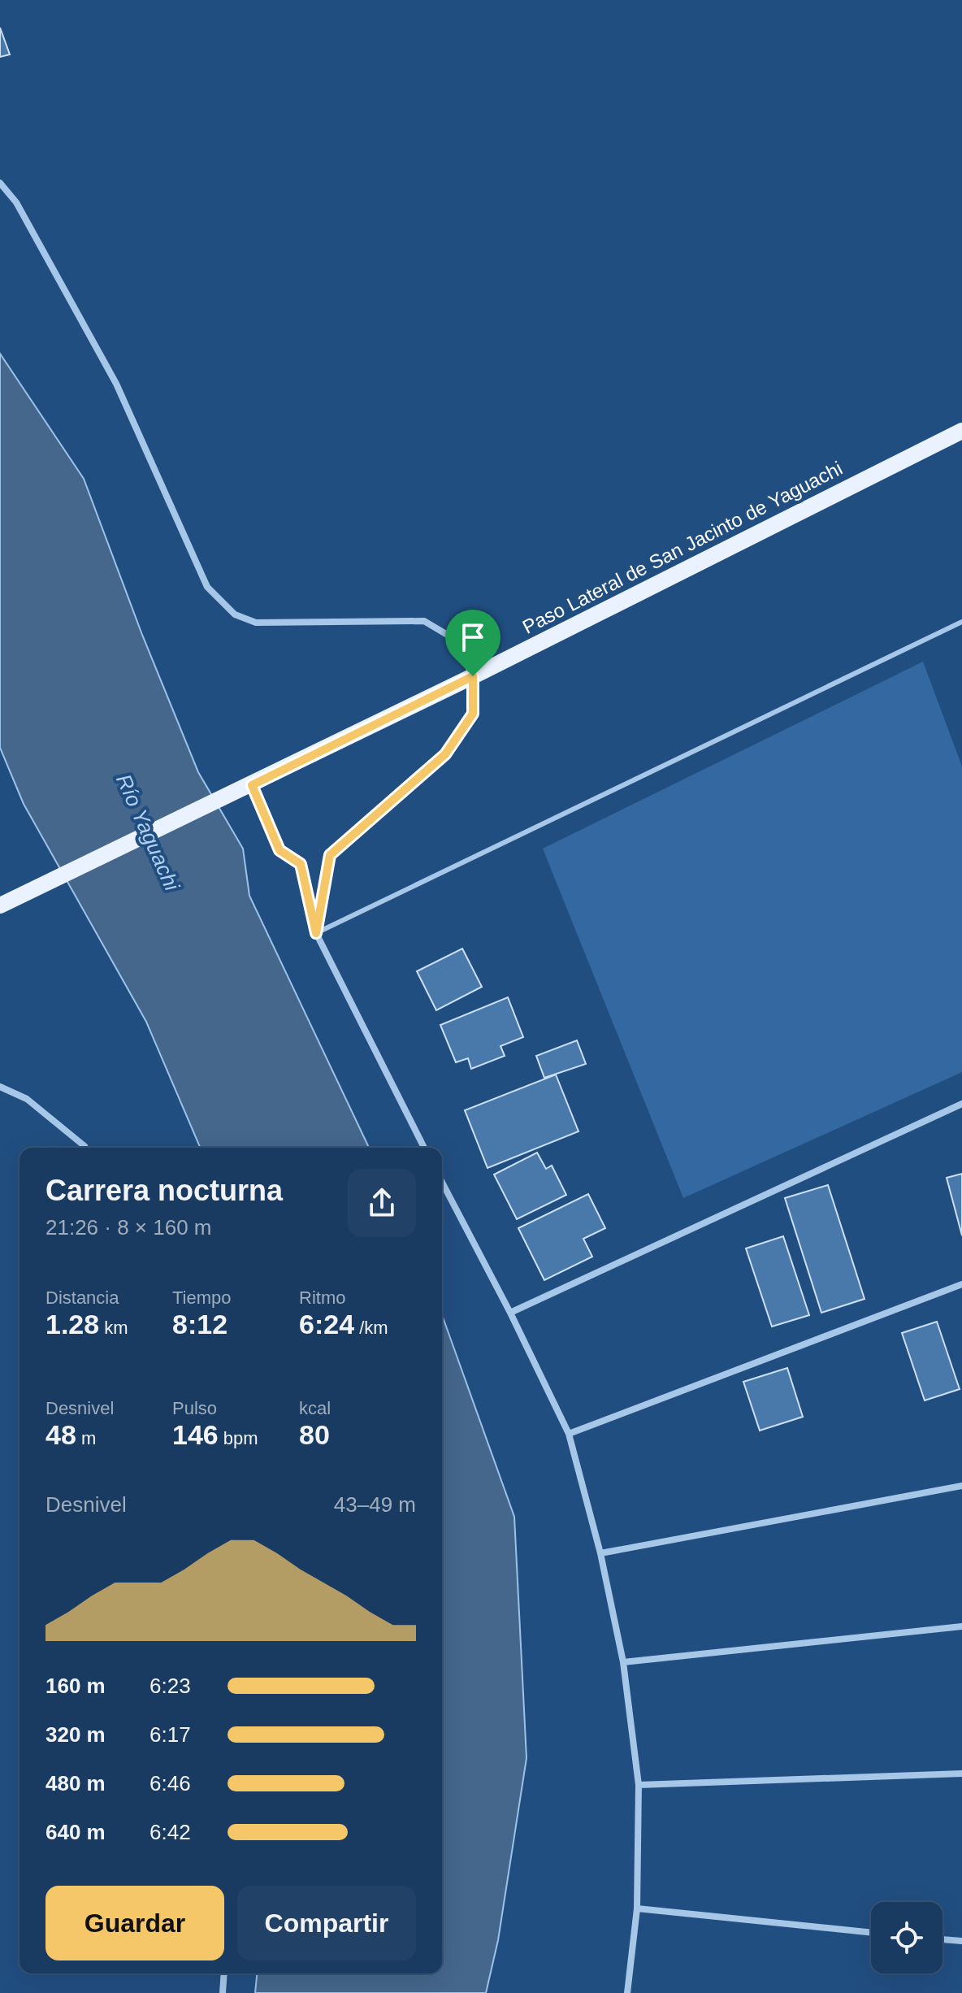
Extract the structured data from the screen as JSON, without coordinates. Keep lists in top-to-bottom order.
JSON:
{
  "streets": {
    "main road": ["Paso Lateral de San Jacinto de Yaguachi"]
  },
  "water": ["Río Yaguachi"],
  "page": {
    "heading": ["Carrera nocturna", "21:26 · 8 × 160 m"],
    "stats": [
      ["Distancia", "1.28 km"],
      ["Tiempo", "8:12"],
      ["Ritmo", "6:24 /km"],
      ["Desnivel", "48 m"],
      ["Pulso", "146 bpm"],
      ["kcal", "80"]
    ],
    "chart": ["Desnivel", "43–49 m"],
    "list": [
      {
        "name": "160 m",
        "note": "6:23"
      },
      {
        "name": "320 m",
        "note": "6:17"
      },
      {
        "name": "480 m",
        "note": "6:46"
      },
      {
        "name": "640 m",
        "note": "6:42"
      }
    ],
    "buttons": ["Guardar", "Compartir"]
  }
}
